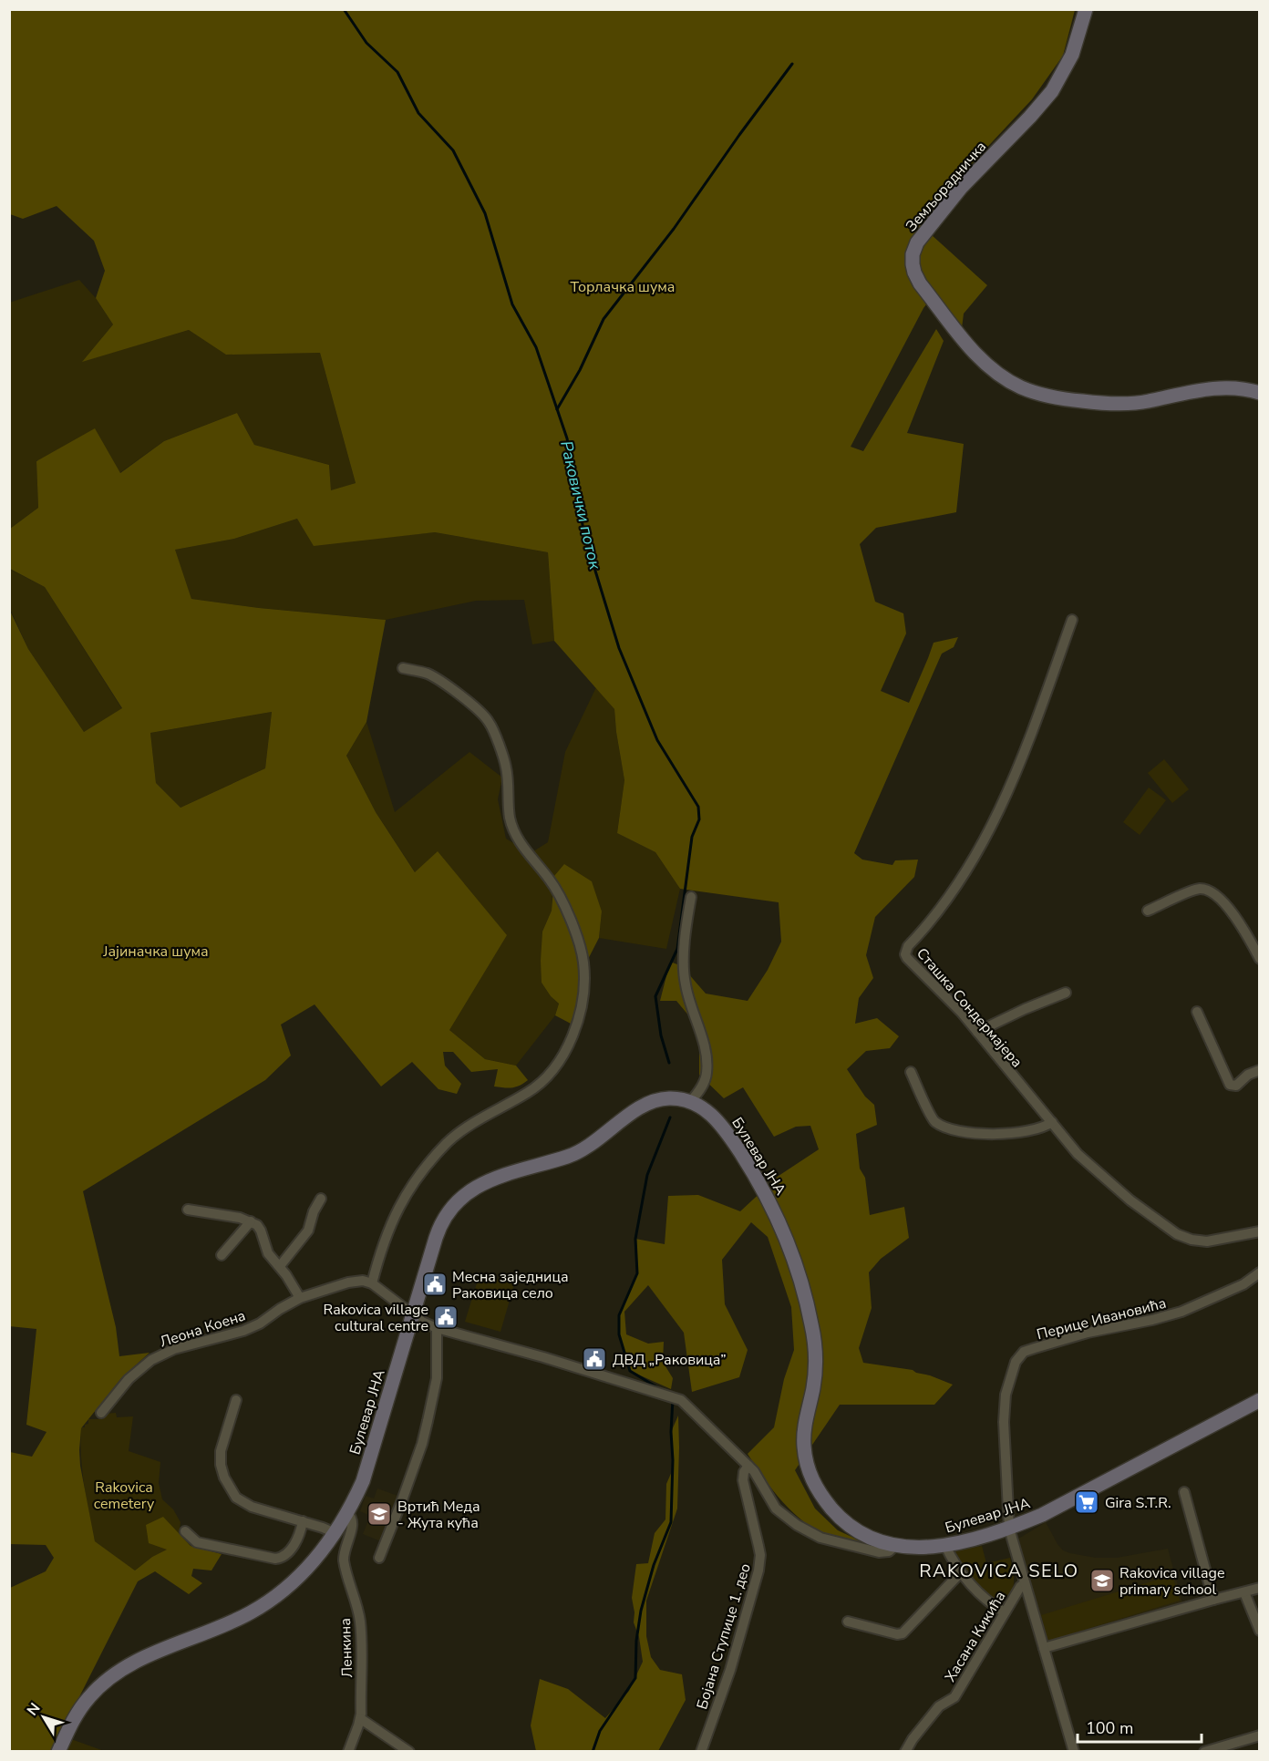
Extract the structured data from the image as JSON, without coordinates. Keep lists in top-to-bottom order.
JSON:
{
  "streets": {
    "main road": ["Земљорадничка", "Булевар ЈНА"],
    "street": [
      "Сташка Сондермајера",
      "Перице Ивановића",
      "Леона Коена",
      "Бојана Ступице 1. део",
      "Хасана Кикића",
      "Ленкина"
    ]
  },
  "crossings": [
    ["Булевар ЈНА", "Перице Ивановића"],
    ["Булевар ЈНА", "Ленкина"],
    ["Перице Ивановића", "Хасана Кикића"]
  ],
  "districts": ["RAKOVICA SELO"],
  "water": ["Раковички поток"],
  "parks": ["Торлачка шума", "Јајиначка шума", "Rakovica cemetery"],
  "places": {
    "public building": ["Месна заједница Раковица село", "Rakovica village cultural centre", "ДВД „Раковица”"],
    "supermarket": ["Gira S.T.R."],
    "school or university": ["Вртић Меда - Жута кућа", "Rakovica village primary school"]
  },
  "scale_bar": "100 m",
  "north": "top left"
}
